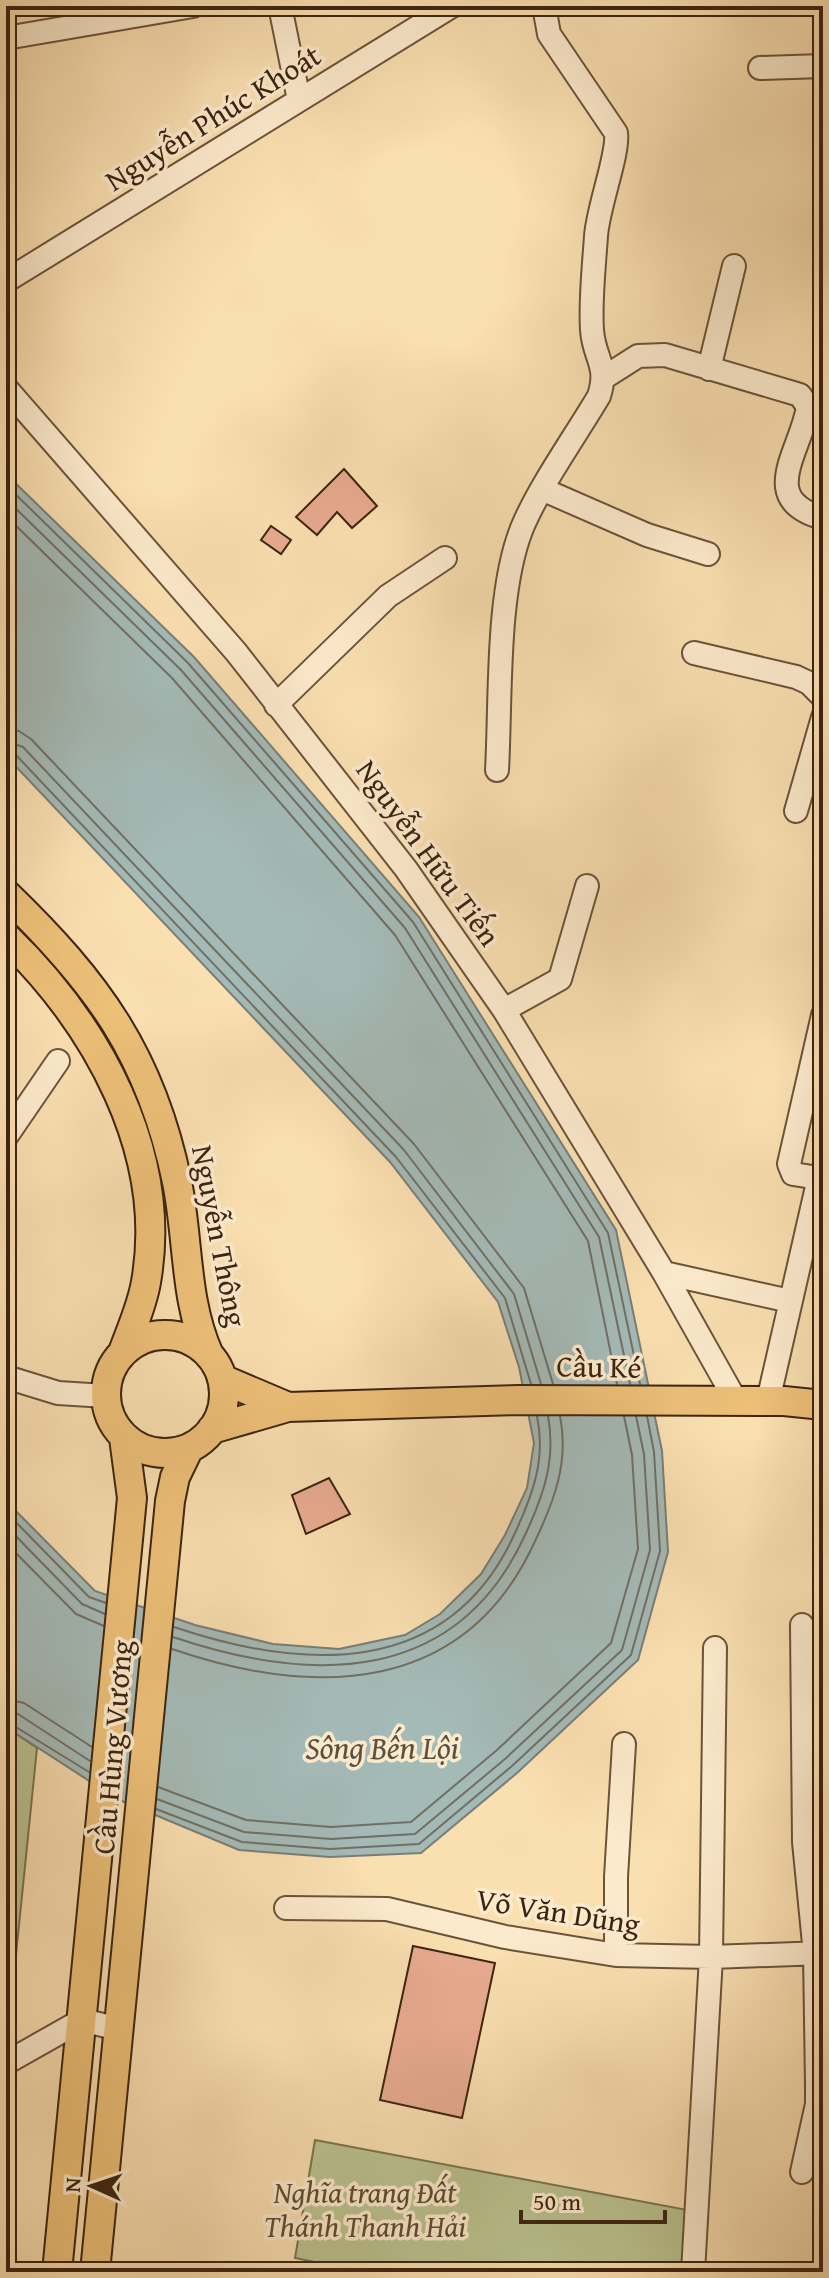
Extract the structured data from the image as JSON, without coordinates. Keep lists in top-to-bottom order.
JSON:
{
  "streets": {
    "main road": ["Nguyễn Thông", "Cầu Ké", "Cầu Hùng Vương"],
    "street": ["Nguyễn Phúc Khoát", "Nguyễn Hữu Tiến", "Võ Văn Dũng"]
  },
  "crossings": [
    ["Nguyễn Hữu Tiến", "Cầu Ké"],
    ["Nguyễn Thông", "Cầu Hùng Vương"]
  ],
  "water": ["Sông Bến Lội"],
  "parks": ["Nghĩa trang Đất Thánh Thanh Hải"],
  "scale_bar": "50 m",
  "north": "left"
}
